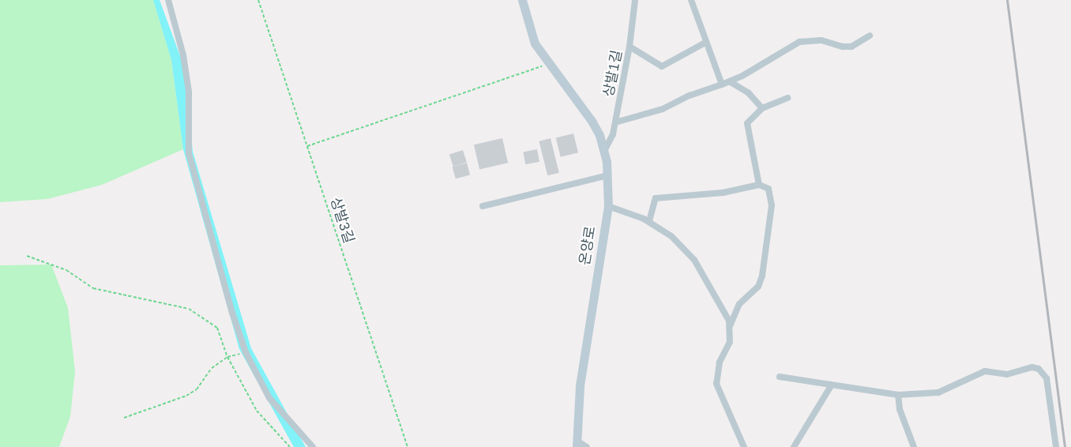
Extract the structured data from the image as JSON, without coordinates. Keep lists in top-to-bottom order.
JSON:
{
  "streets": {
    "main road": ["온양로"],
    "street": ["상발1길"],
    "path": ["상발3길"]
  },
  "crossings": [
    ["상발1길", "온양로"]
  ]
}
